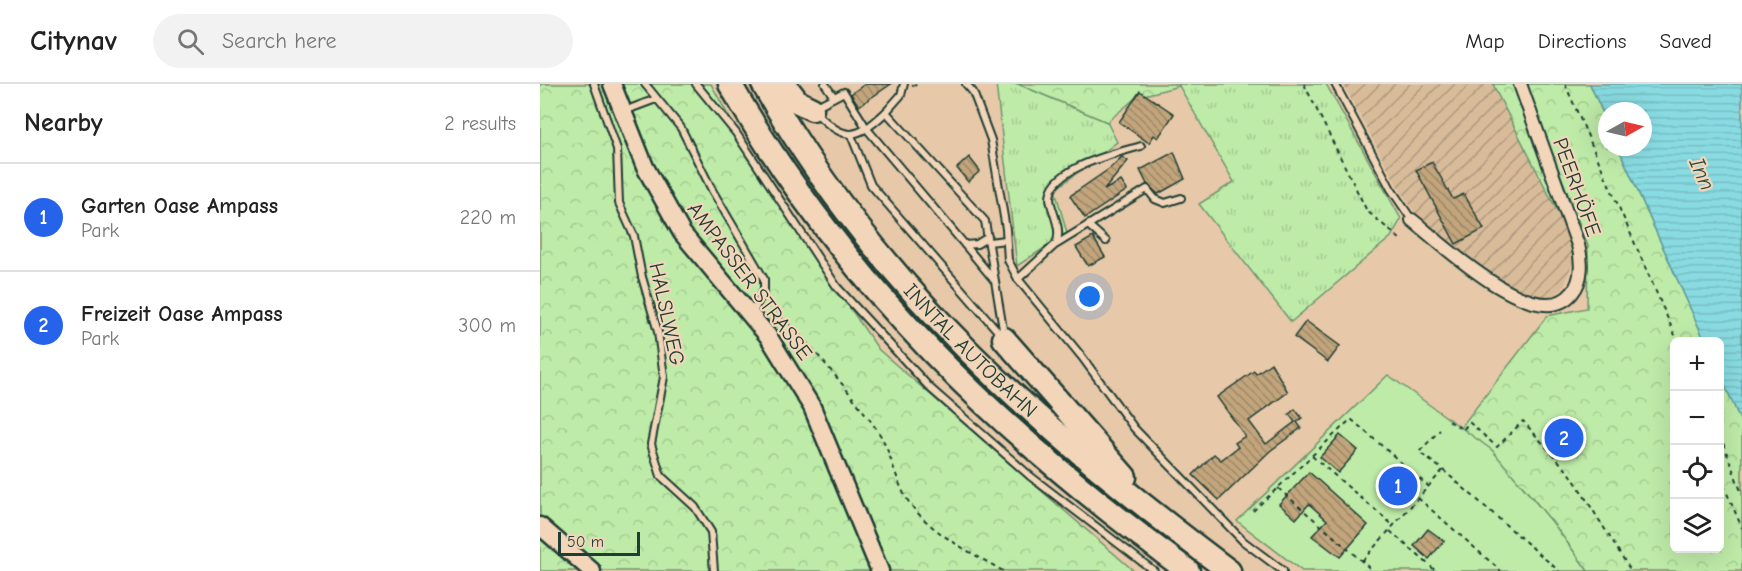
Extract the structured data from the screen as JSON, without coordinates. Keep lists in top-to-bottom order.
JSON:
{
  "streets": {
    "highway": ["INNTAL AUTOBAHN"],
    "main road": ["AMPASSER STRASSE"],
    "street": ["PEERHÖFE"],
    "lane": ["HALSLWEG"]
  },
  "water": ["Inn"],
  "scale_bar": "50 m",
  "north": "right",
  "page": {
    "header": "Citynav",
    "search": "Search here",
    "nav": ["Map", "Directions", "Saved"],
    "heading": ["Nearby", "2 results"],
    "list": [
      {
        "mark": "1",
        "name": "Garten Oase Ampass",
        "note": "Park",
        "value": "220 m"
      },
      {
        "mark": "2",
        "name": "Freizeit Oase Ampass",
        "note": "Park",
        "value": "300 m"
      }
    ],
    "map_buttons": ["+", "−"],
    "pins": ["2", "1"],
    "scale": "50 m"
  }
}
